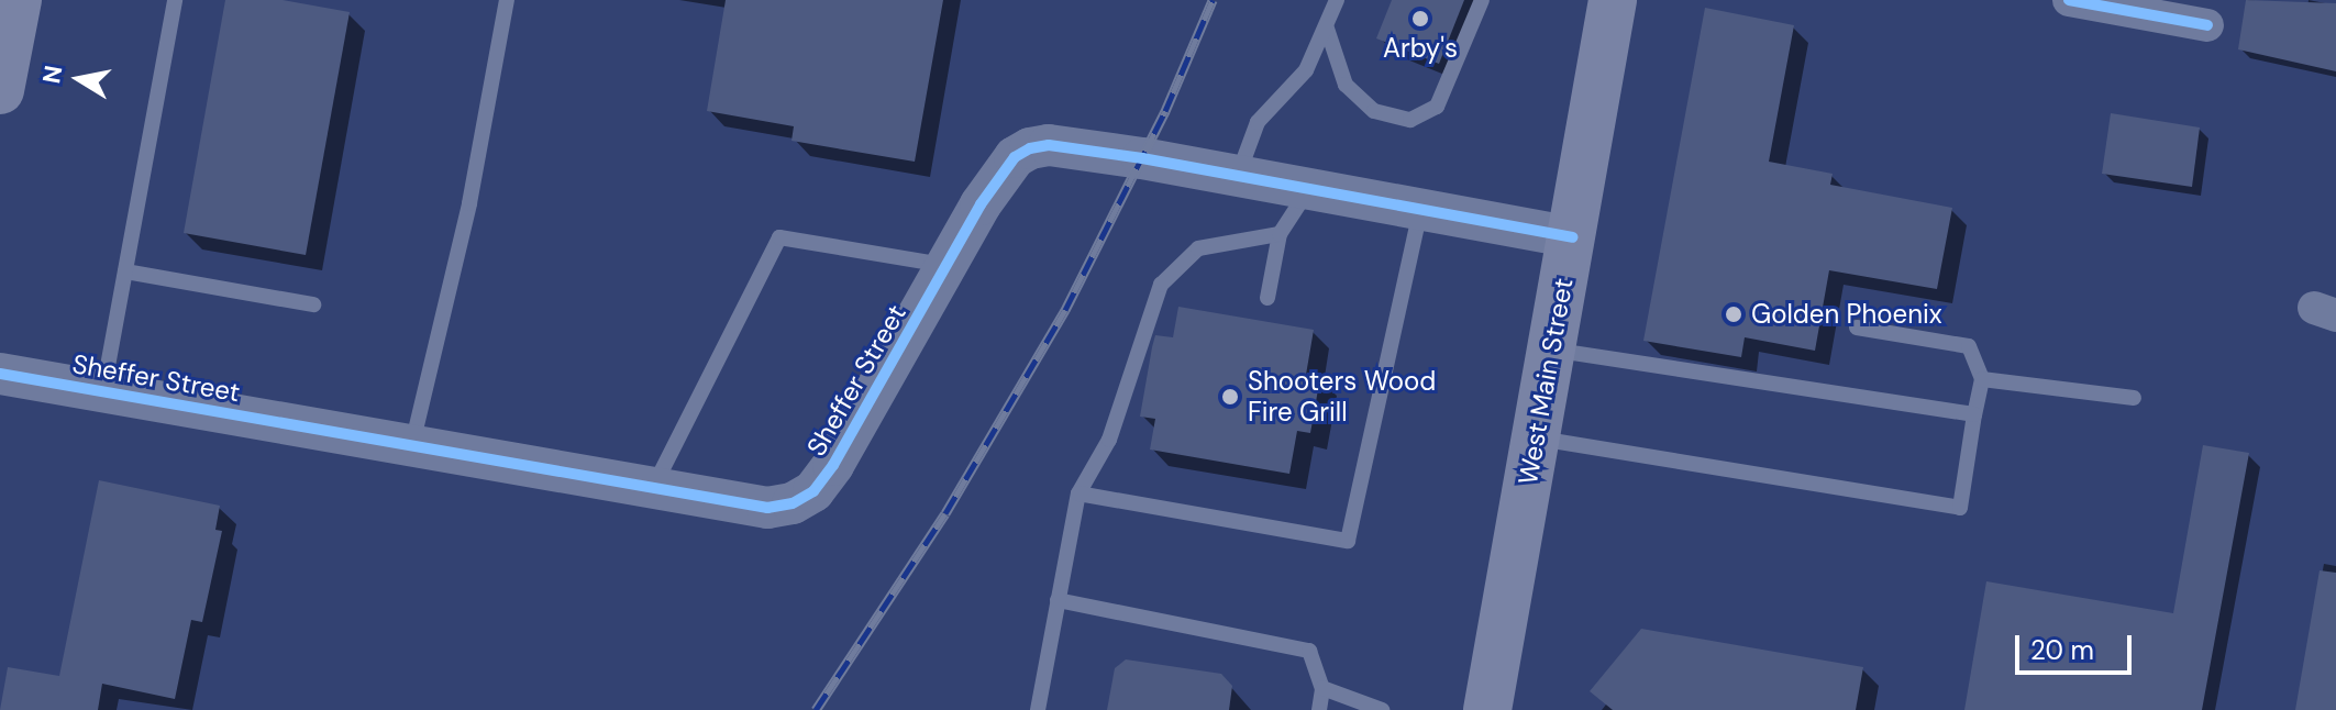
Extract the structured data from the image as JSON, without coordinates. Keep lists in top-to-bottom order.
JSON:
{
  "streets": {
    "main road": ["West Main Street"],
    "street": ["Sheffer Street"]
  },
  "crossings": [
    ["Sheffer Street", "West Main Street"]
  ],
  "places": ["Arby's", "Golden Phoenix", "Shooters Wood Fire Grill"],
  "scale_bar": "20 m",
  "north": "left"
}
